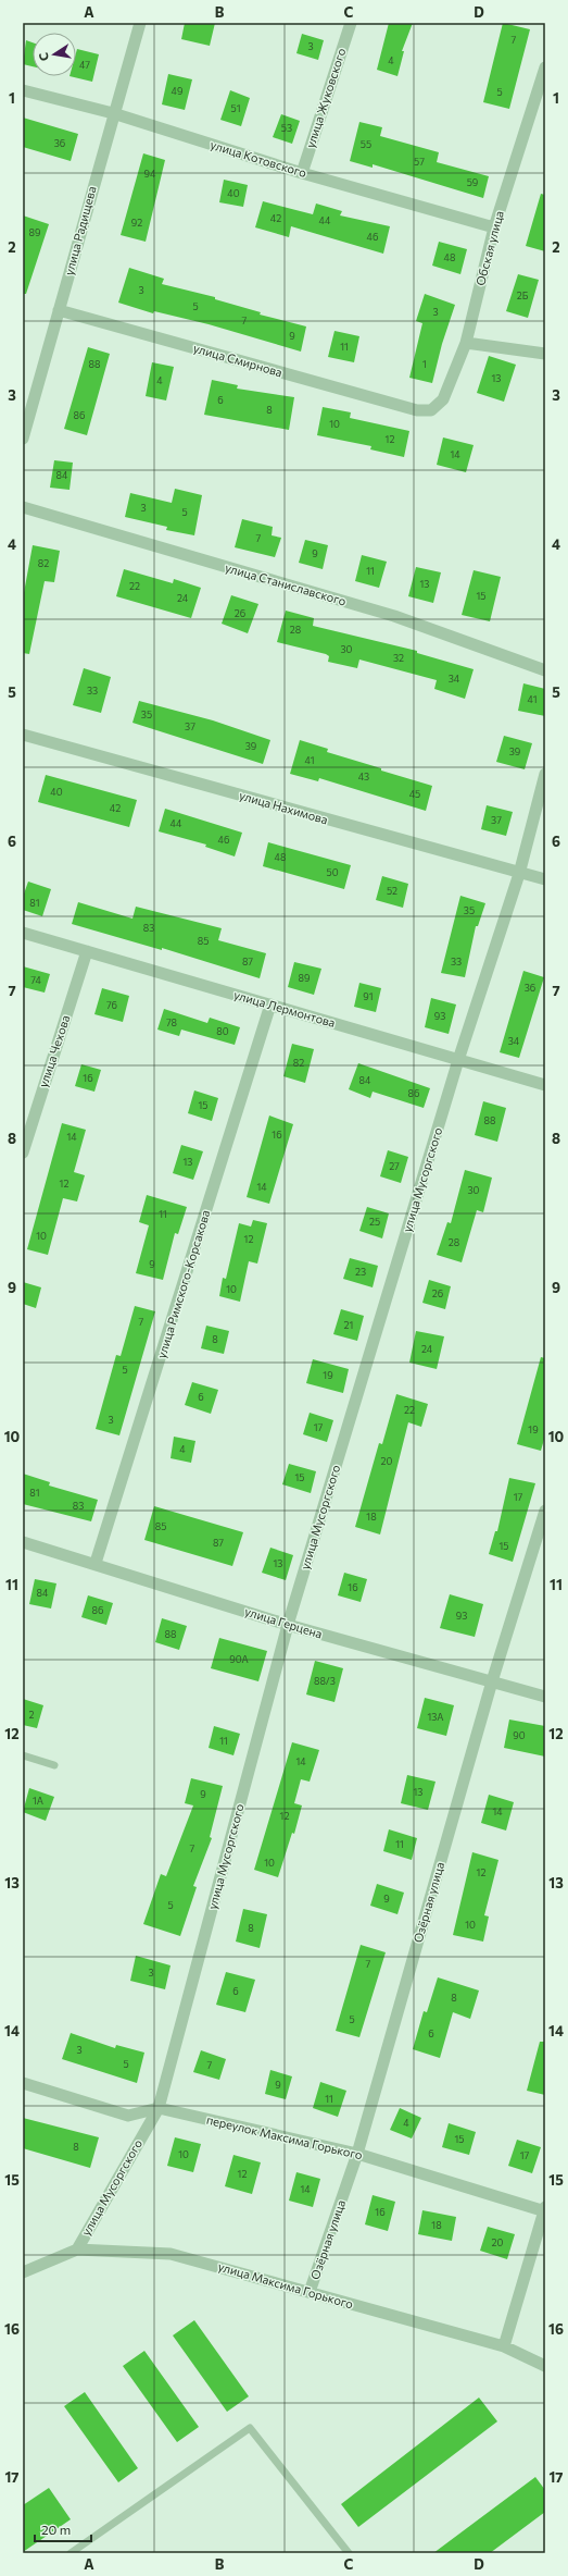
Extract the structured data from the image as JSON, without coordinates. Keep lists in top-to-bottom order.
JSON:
{
  "streets": {
    "street": [
      "улица Жуковского",
      "улица Котовского",
      "улица Радищева",
      "Обская улица",
      "улица Смирнова",
      "улица Станиславского",
      "улица Нахимова",
      "улица Лермонтова",
      "улица Чехова",
      "улица Мусоргского",
      "улица Римского-Корсакова",
      "улица Герцена",
      "Озёрная улица",
      "переулок Максима Горького",
      "улица Максима Горького"
    ]
  },
  "crossings": [
    ["улица Жуковского", "улица Котовского"],
    ["улица Котовского", "улица Радищева"],
    ["улица Котовского", "Обская улица"],
    ["улица Радищева", "улица Смирнова"],
    ["Обская улица", "улица Смирнова"],
    ["улица Нахимова", "улица Мусоргского"],
    ["улица Лермонтова", "улица Чехова"],
    ["улица Лермонтова", "улица Мусоргского"],
    ["улица Лермонтова", "улица Римского-Корсакова"],
    ["улица Мусоргского", "улица Герцена"],
    ["улица Мусоргского", "переулок Максима Горького"],
    ["улица Мусоргского", "улица Максима Горького"],
    ["улица Римского-Корсакова", "улица Герцена"],
    ["улица Герцена", "Озёрная улица"],
    ["Озёрная улица", "переулок Максима Горького"],
    ["Озёрная улица", "улица Максима Горького"]
  ],
  "house_numbers": [
    "7",
    "3",
    "4",
    "47",
    "49",
    "5",
    "51",
    "53",
    "36",
    "55",
    "57",
    "94",
    "59",
    "40",
    "42",
    "44",
    "92",
    "89",
    "46",
    "48",
    "3",
    "2Б",
    "5",
    "3",
    "7",
    "9",
    "11",
    "88",
    "1",
    "13",
    "4",
    "6",
    "8",
    "86",
    "10",
    "12",
    "14",
    "84",
    "3",
    "5",
    "7",
    "9",
    "82",
    "11",
    "13",
    "22",
    "15",
    "24",
    "26",
    "28",
    "30",
    "32",
    "34",
    "33",
    "41",
    "35",
    "37",
    "39",
    "39",
    "41",
    "43",
    "40",
    "45",
    "42",
    "37",
    "44",
    "46",
    "48",
    "50",
    "52",
    "81",
    "35",
    "83",
    "85",
    "87",
    "33",
    "89",
    "74",
    "36",
    "91",
    "76",
    "93",
    "78",
    "80",
    "34",
    "82",
    "16",
    "84",
    "86",
    "15",
    "88",
    "16",
    "14",
    "13",
    "27",
    "12",
    "14",
    "30",
    "11",
    "25",
    "10",
    "12",
    "28",
    "9",
    "23",
    "10",
    "26",
    "7",
    "21",
    "8",
    "24",
    "5",
    "19",
    "6",
    "22",
    "3",
    "17",
    "19",
    "4",
    "20",
    "15",
    "81",
    "17",
    "83",
    "18",
    "85",
    "87",
    "15",
    "13",
    "16",
    "84",
    "86",
    "93",
    "88",
    "90А",
    "88/3",
    "2",
    "13А",
    "90",
    "11",
    "14",
    "13",
    "9",
    "1А",
    "14",
    "12",
    "11",
    "7",
    "10",
    "12",
    "9",
    "5",
    "10",
    "8",
    "7",
    "3",
    "6",
    "8",
    "5",
    "6",
    "3",
    "5",
    "7",
    "9",
    "11",
    "4",
    "15",
    "8",
    "10",
    "17",
    "12",
    "14",
    "16",
    "18",
    "20"
  ],
  "scale_bar": "20 m",
  "north": "left",
  "grid": {
    "columns": [
      "A",
      "B",
      "C",
      "D"
    ],
    "rows": [
      "1",
      "2",
      "3",
      "4",
      "5",
      "6",
      "7",
      "8",
      "9",
      "10",
      "11",
      "12",
      "13",
      "14",
      "15",
      "16",
      "17"
    ]
  }
}
